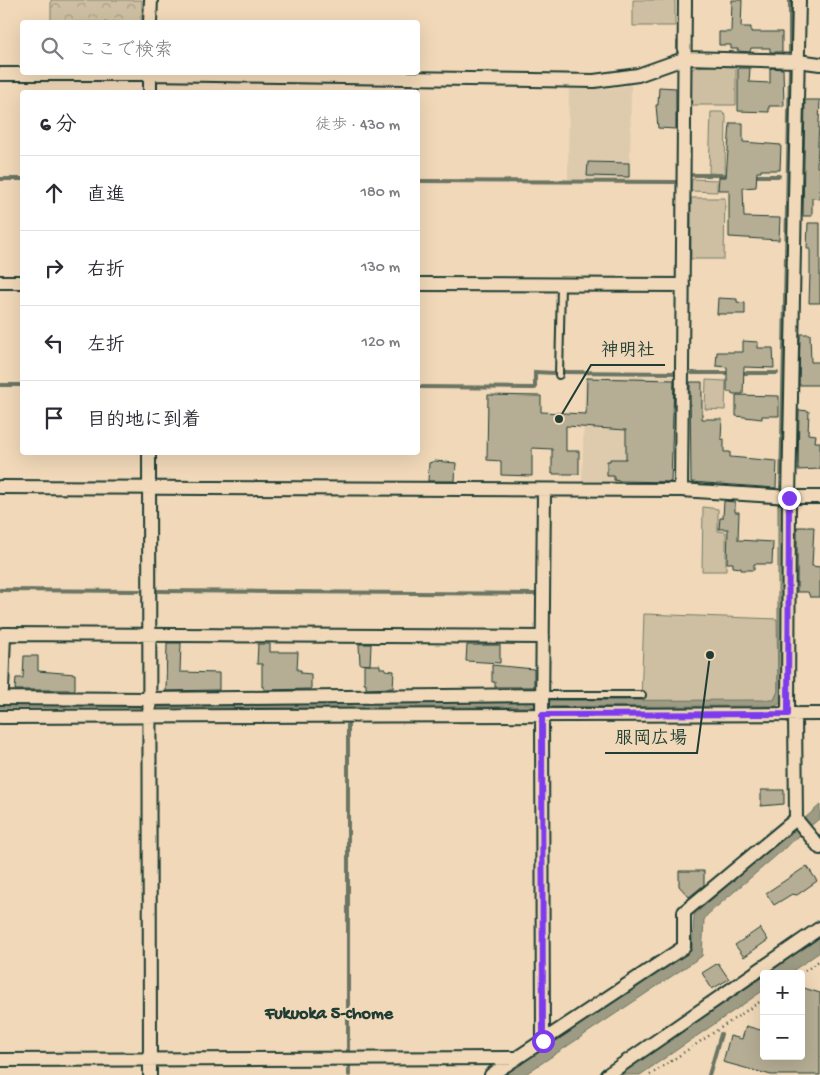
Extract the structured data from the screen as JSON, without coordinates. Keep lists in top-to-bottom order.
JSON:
{
  "districts": ["Fukuoka 5-chome"],
  "places": ["神明社", "服岡広場"],
  "page": {
    "search": "ここで検索",
    "heading": ["6 分", "徒歩 · 430 m"],
    "list": [
      ["直進", "180 m"],
      ["右折", "130 m"],
      ["左折", "120 m"],
      "目的地に到着"
    ],
    "map_buttons": ["+", "−"]
  }
}
